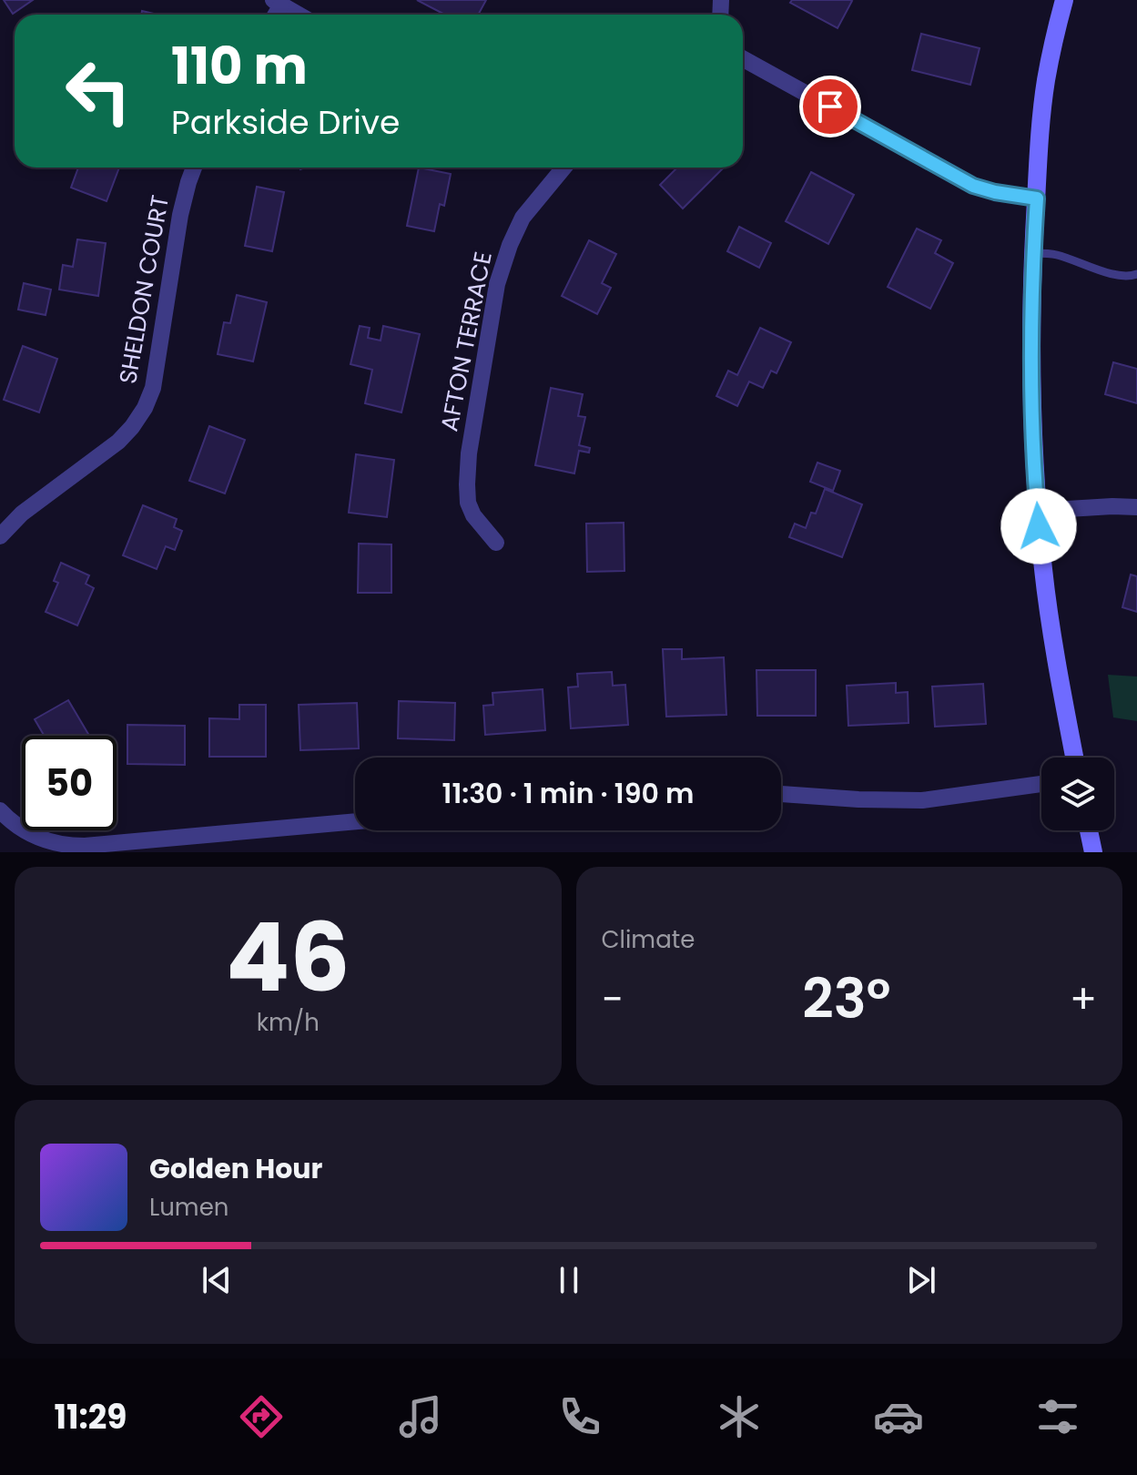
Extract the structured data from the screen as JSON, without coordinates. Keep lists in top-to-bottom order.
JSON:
{
  "streets": {
    "street": ["SHELDON COURT", "AFTON TERRACE"]
  },
  "page": {
    "turn": ["110 m", "Parkside Drive"],
    "limit": "50",
    "trip": "11:30 · 1 min · 190 m",
    "tile": [
      ["46", "km/h"],
      "Climate"
    ],
    "heat": ["−", "23°", "+"],
    "song": ["Golden Hour", "Lumen"],
    "tabs": "11:29"
  }
}
